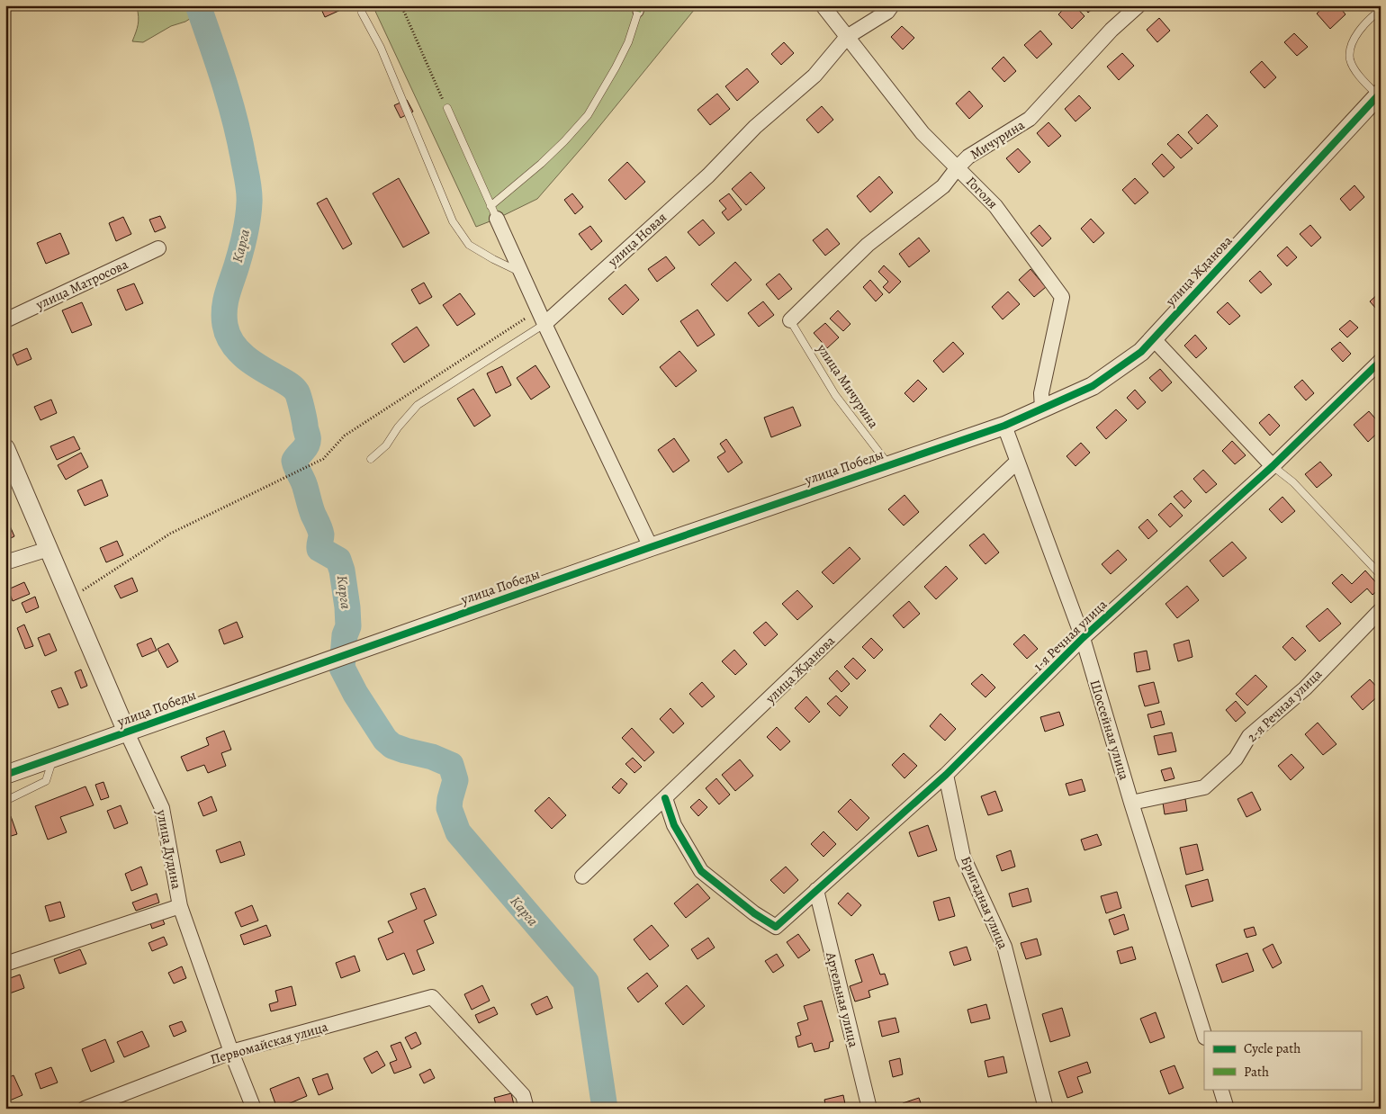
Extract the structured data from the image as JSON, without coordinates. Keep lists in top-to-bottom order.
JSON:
{
  "streets": {
    "street": [
      "Мичурина",
      "Гоголя",
      "улица Новая",
      "улица Жданова",
      "улица Матросова",
      "улица Победы",
      "1-я Речная улица",
      "2-я Речная улица",
      "Шоссейная улица",
      "улица Дудина",
      "Бригадная улица",
      "Артельная улица",
      "Первомайская улица"
    ],
    "lane": ["улица Мичурина"]
  },
  "crossings": [
    ["Мичурина", "Гоголя"],
    ["Мичурина", "улица Мичурина"],
    ["Гоголя", "улица Новая"],
    ["Гоголя", "улица Жданова"],
    ["улица Жданова", "улица Победы"],
    ["улица Жданова", "1-я Речная улица"],
    ["улица Жданова", "Шоссейная улица"],
    ["улица Мичурина", "улица Победы"],
    ["улица Победы", "Шоссейная улица"],
    ["улица Победы", "улица Дудина"],
    ["1-я Речная улица", "Шоссейная улица"],
    ["1-я Речная улица", "Бригадная улица"],
    ["1-я Речная улица", "Артельная улица"],
    ["2-я Речная улица", "Шоссейная улица"],
    ["улица Дудина", "Первомайская улица"]
  ],
  "water": ["Карга"],
  "legend": ["Cycle path", "Path"]
}
